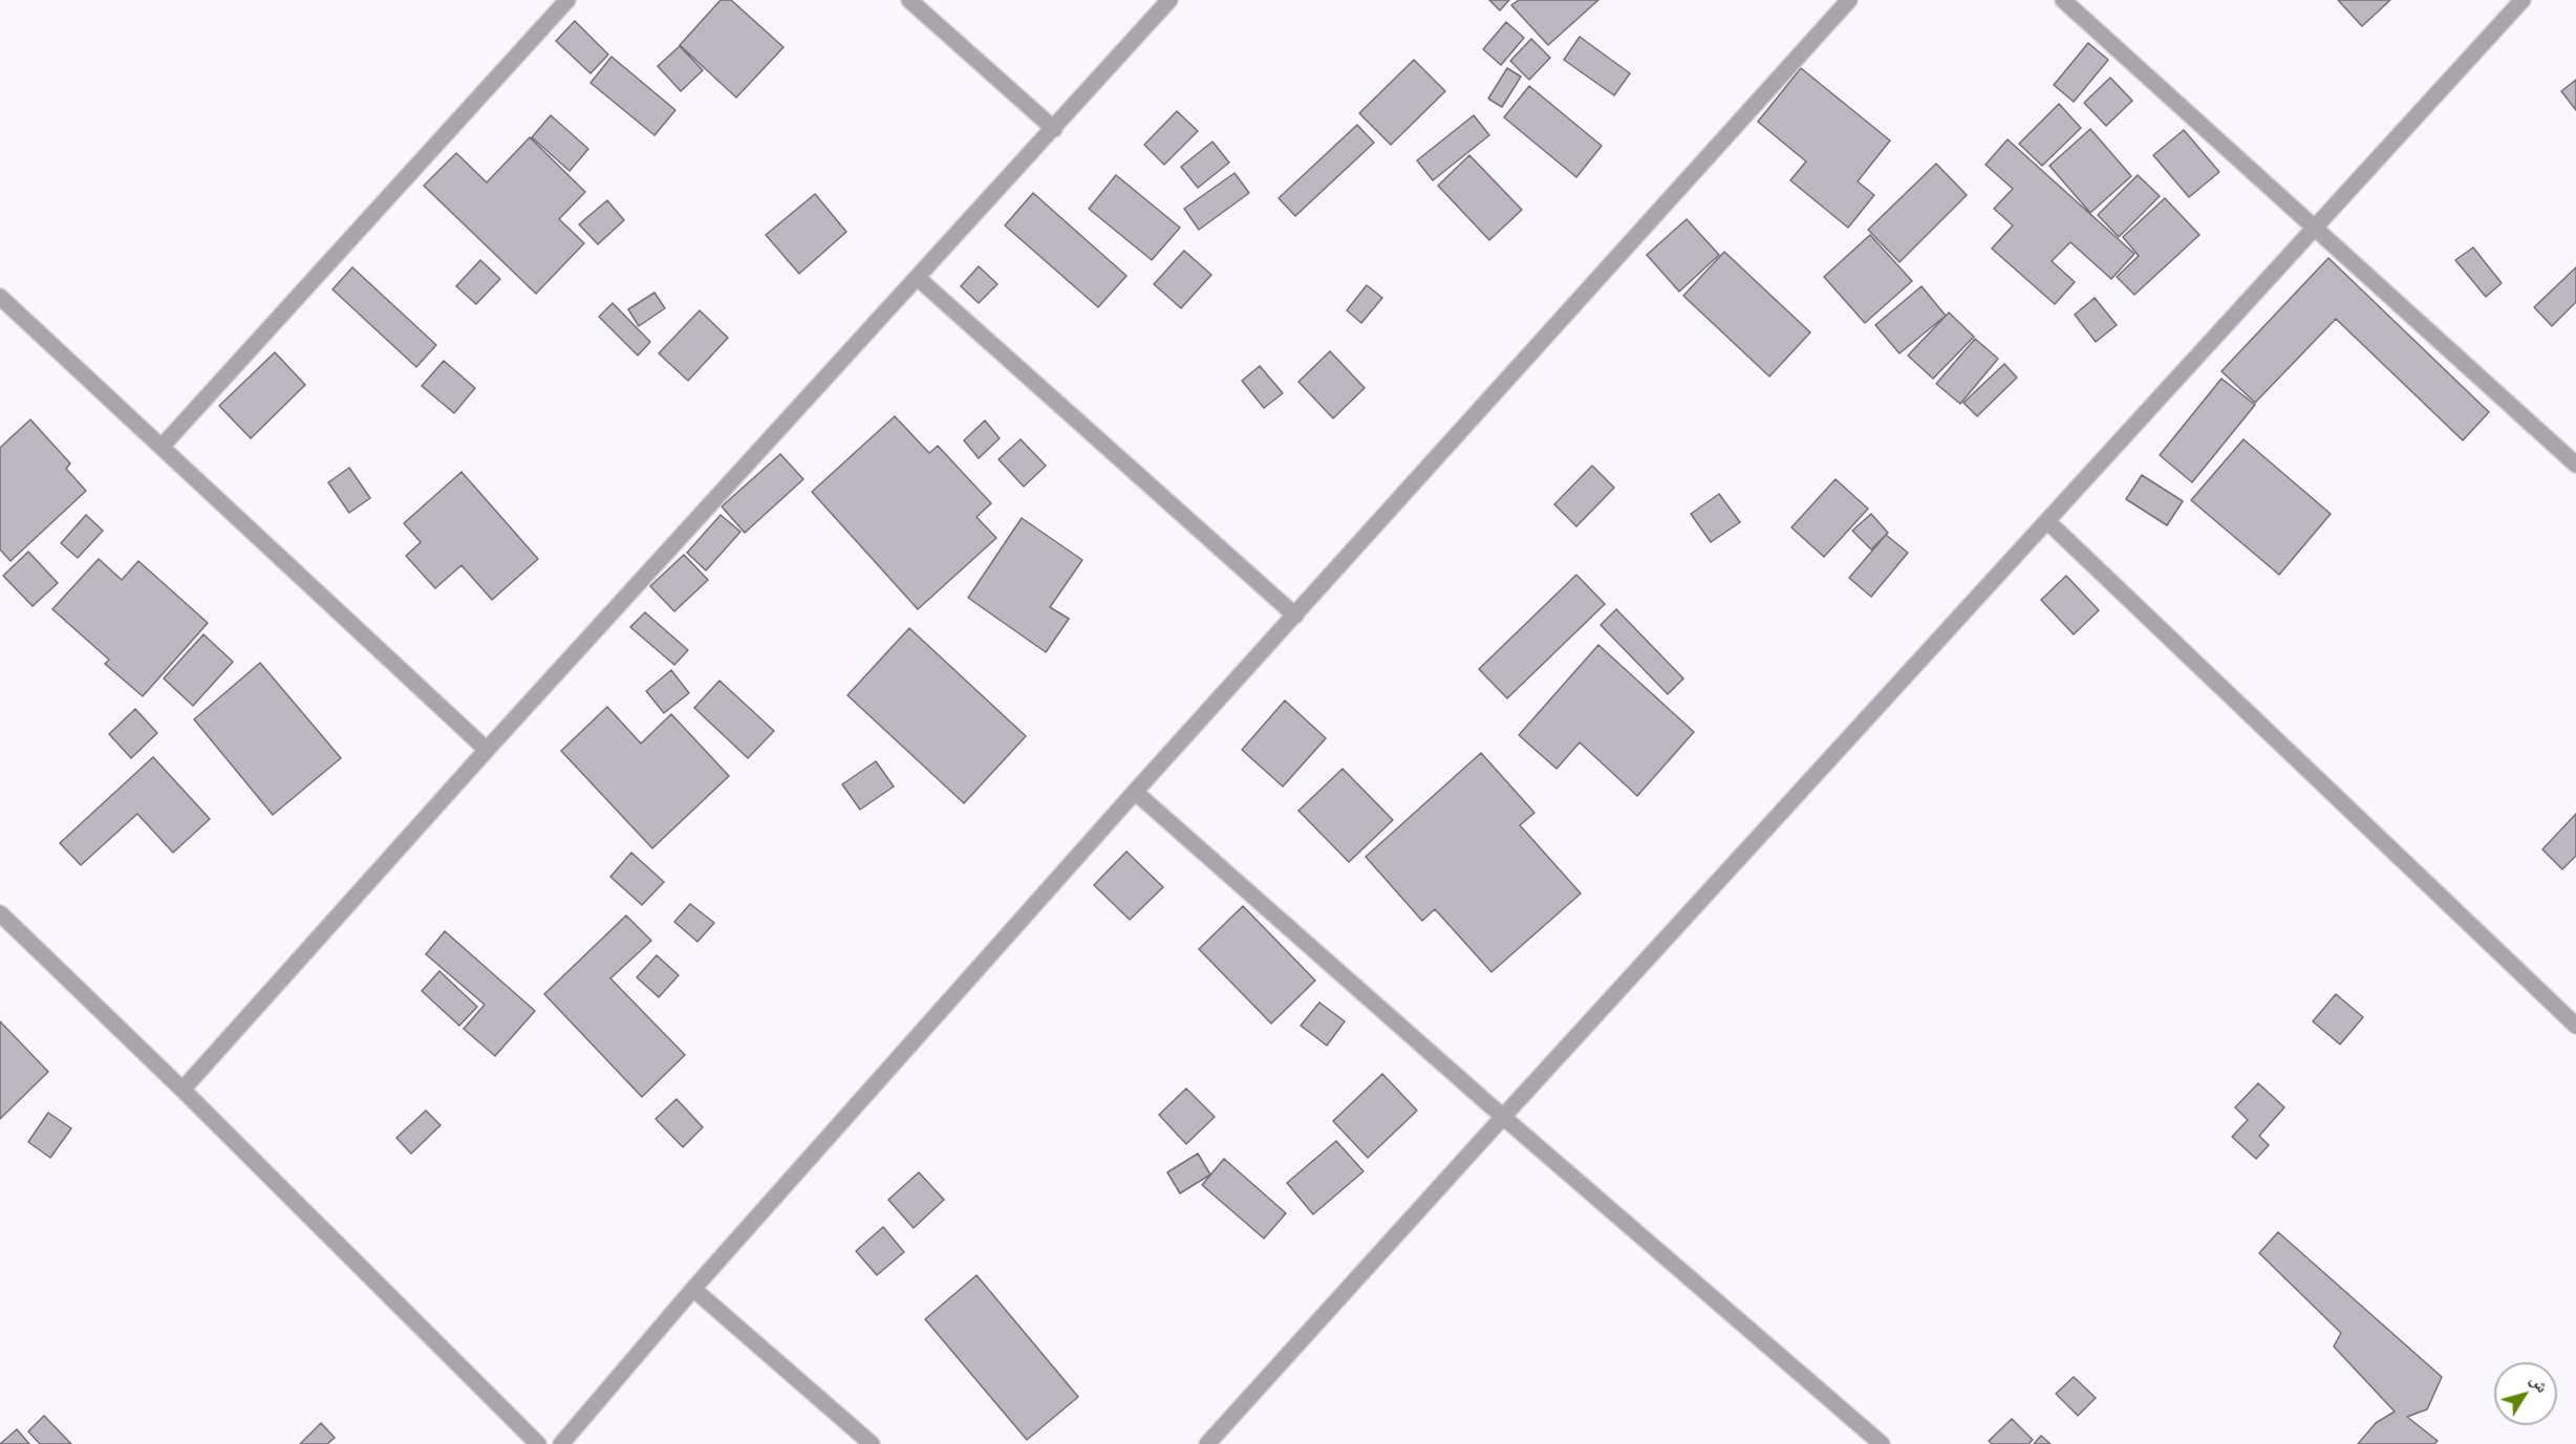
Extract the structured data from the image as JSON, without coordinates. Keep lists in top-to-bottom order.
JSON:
{
  "north": "top right"
}
